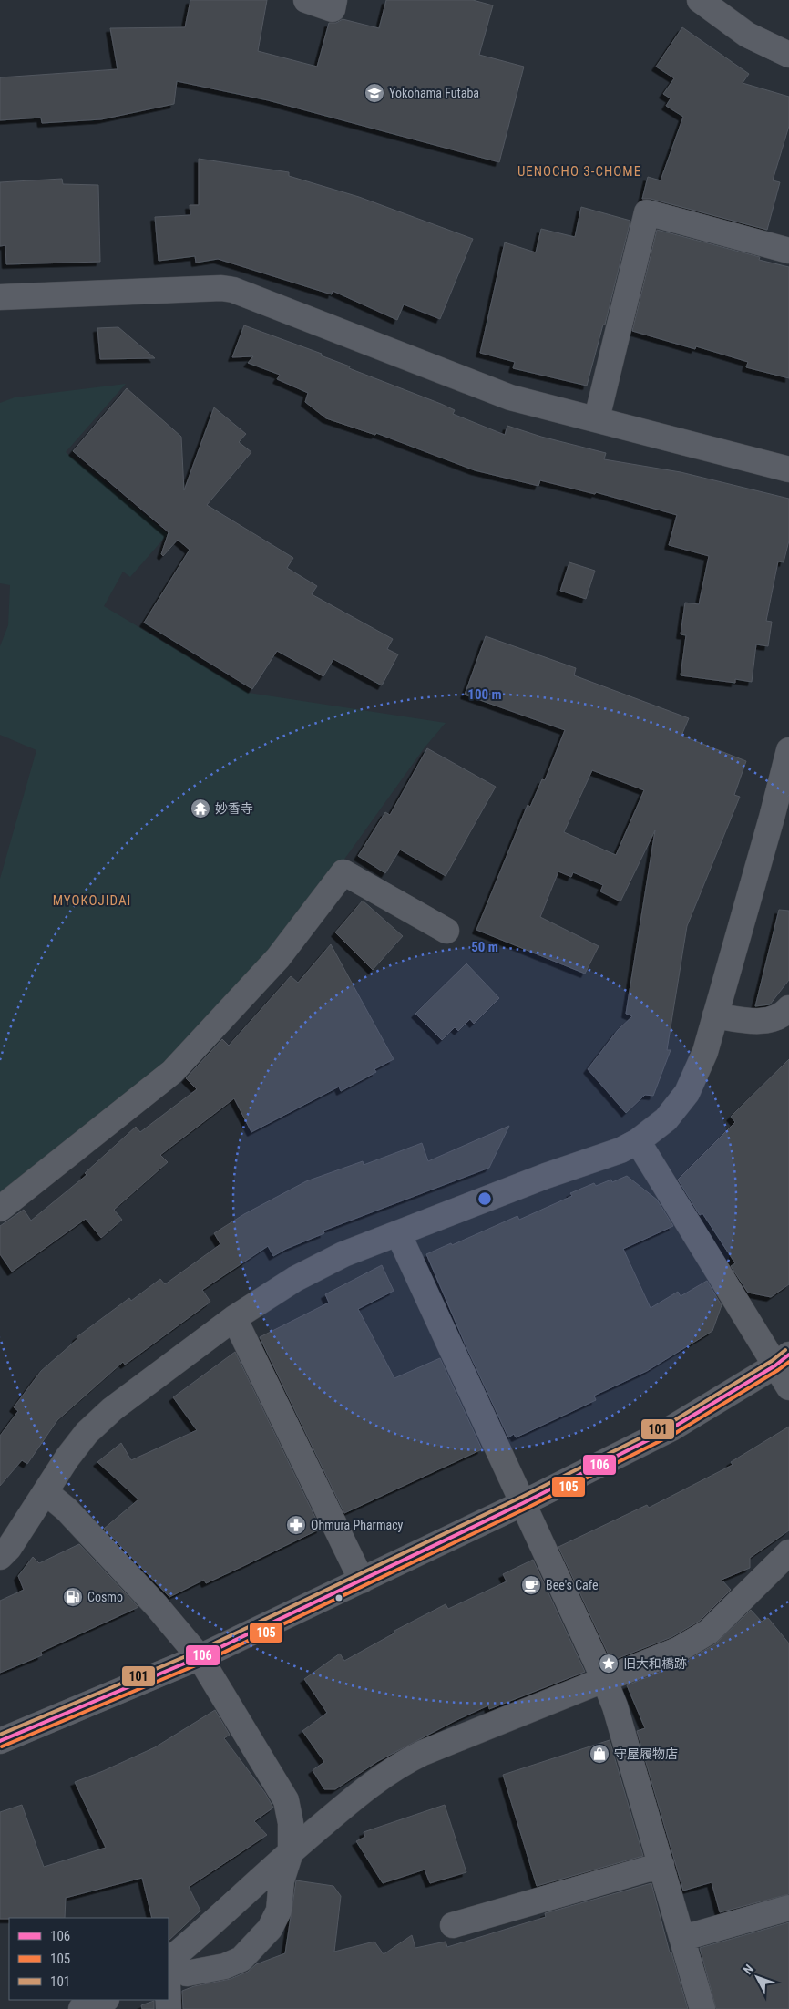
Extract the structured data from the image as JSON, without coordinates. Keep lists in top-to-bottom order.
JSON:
{
  "districts": ["UENOCHO 3-CHOME", "MYOKOJIDAI"],
  "places": {
    "school or university": ["Yokohama Futaba"],
    "temple": ["妙香寺"],
    "pharmacy": ["Ohmura Pharmacy"],
    "cafe": ["Bee's Cafe"],
    "fuel station": ["Cosmo"],
    "place": ["旧大和橋跡"],
    "shop": ["守屋履物店"]
  },
  "lines": ["transit line 101", "transit line 106", "transit line 105"],
  "legend": ["106", "105", "101"],
  "north": "top left",
  "rings": ["100 m", "50 m"]
}
